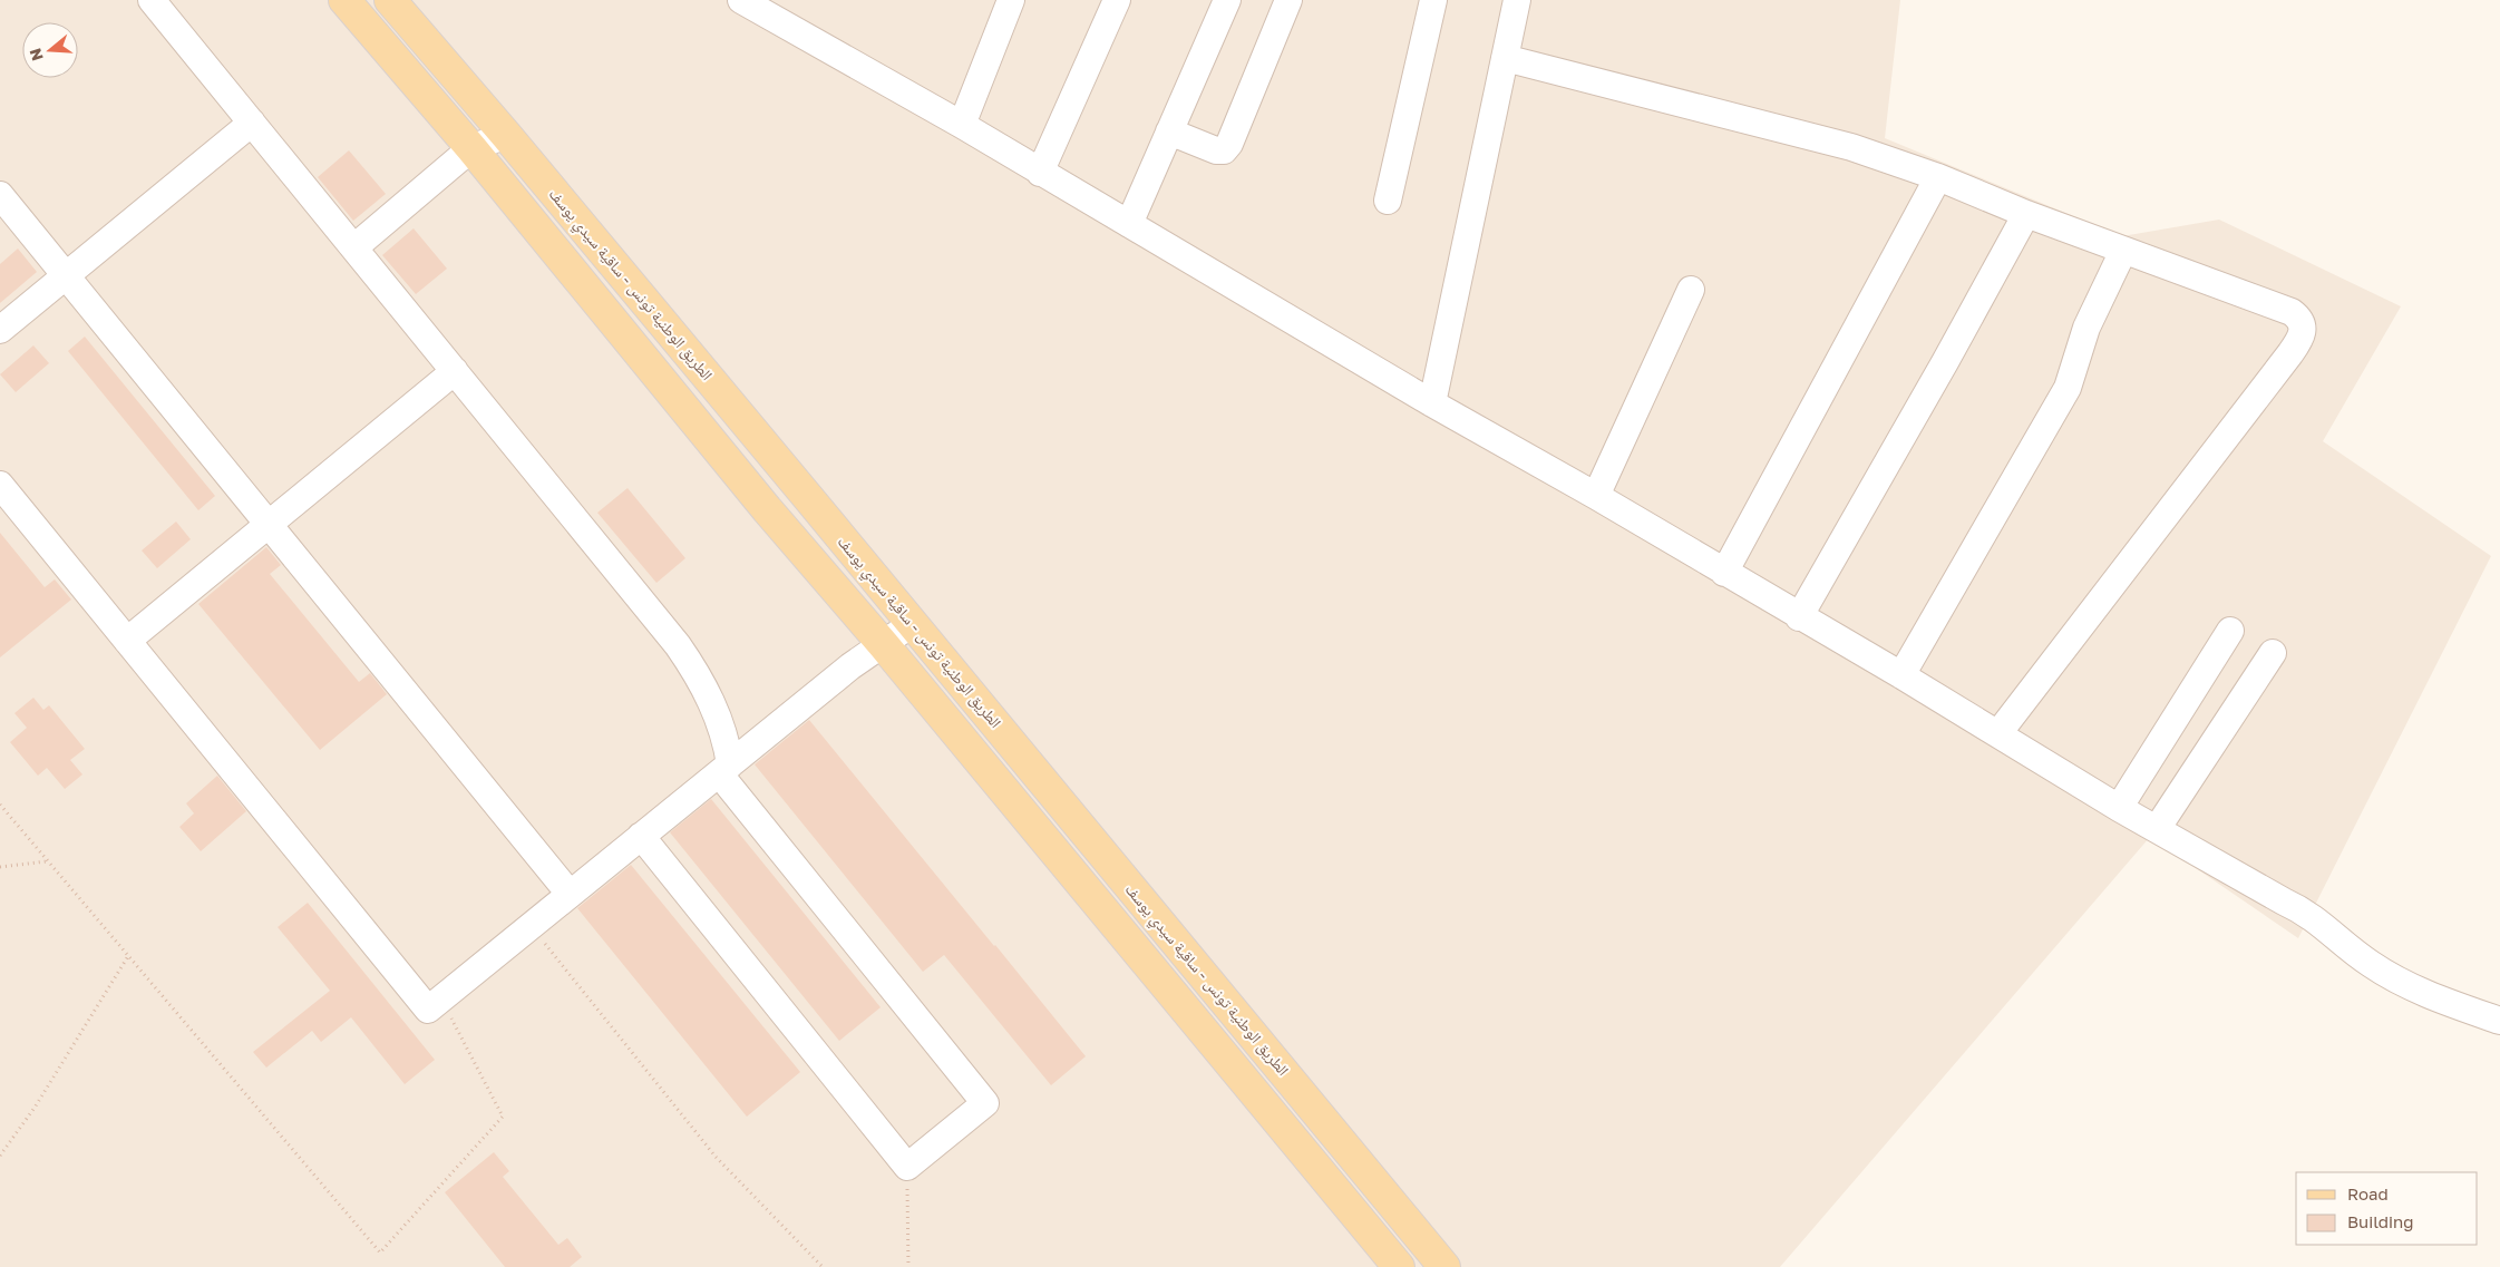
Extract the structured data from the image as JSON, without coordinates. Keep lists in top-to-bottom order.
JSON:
{
  "streets": {
    "main road": ["الطريق الوطنية تونس - ساقية سيدي يوسف"]
  },
  "legend": ["Road", "Building"],
  "north": "left"
}
